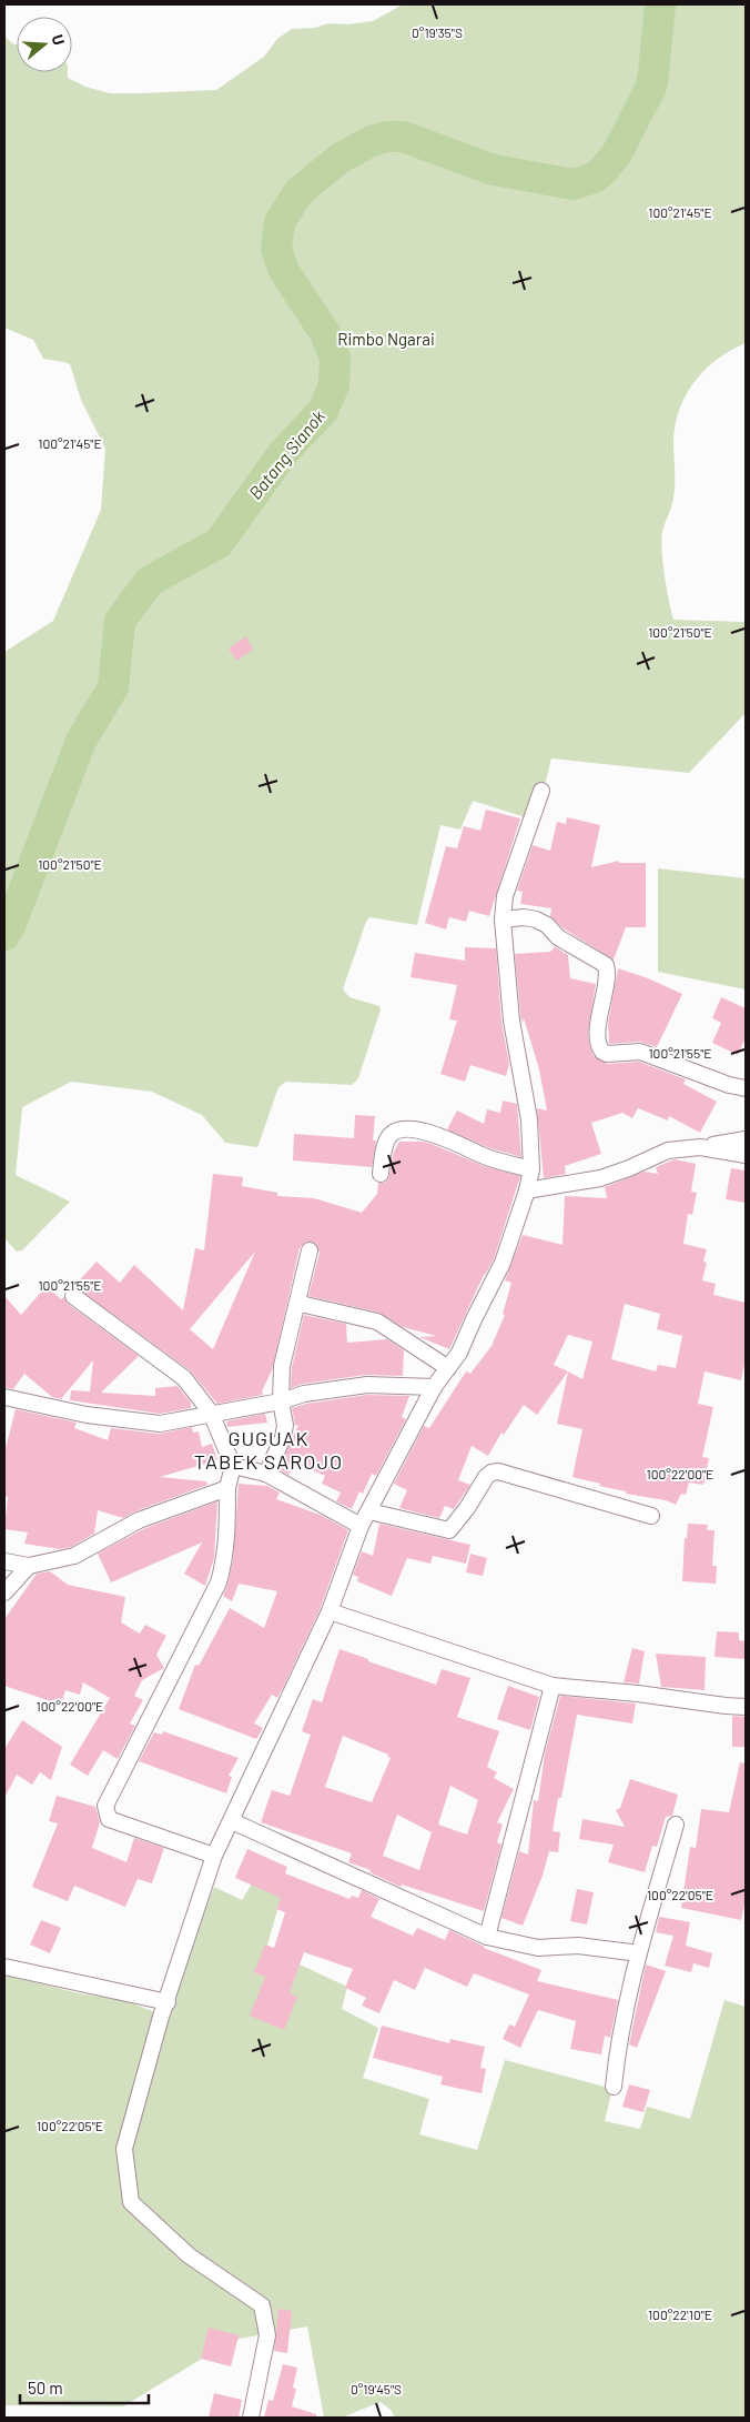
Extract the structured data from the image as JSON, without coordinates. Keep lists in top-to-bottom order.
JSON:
{
  "districts": ["GUGUAK TABEK SAROJO"],
  "water": ["Batang Sianok"],
  "parks": ["Rimbo Ngarai"],
  "scale_bar": "50 m",
  "north": "right",
  "coordinates": [
    "0°19'35\"S",
    "100°21'45\"E",
    "100°21'50\"E",
    "100°21'55\"E",
    "100°22'00\"E",
    "100°22'05\"E",
    "100°22'10\"E",
    "0°19'45\"S"
  ]
}
